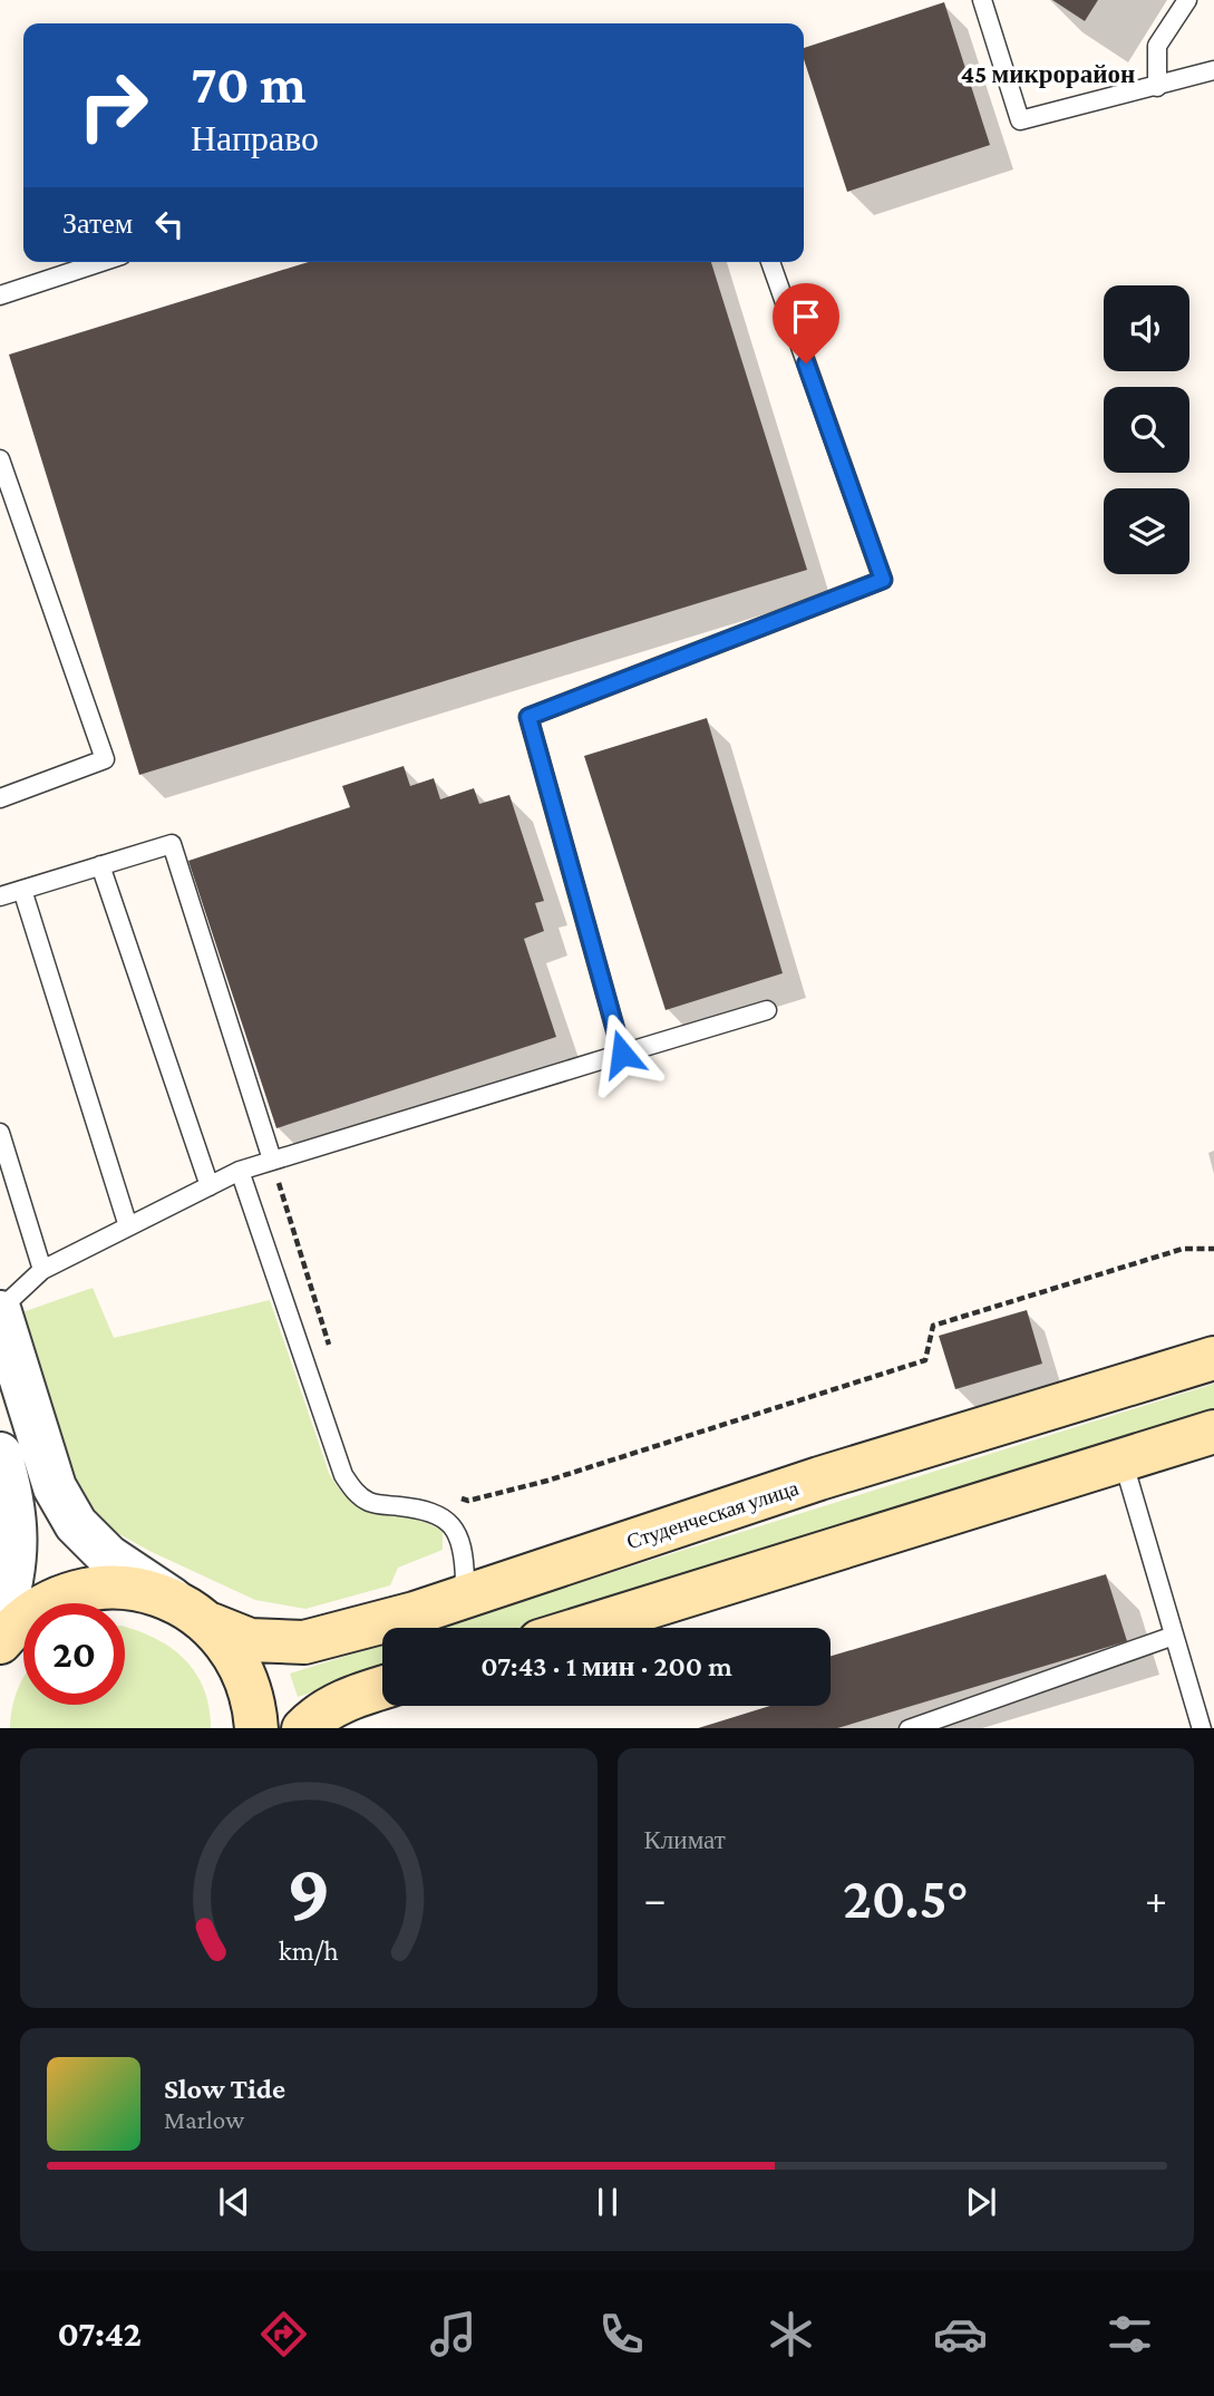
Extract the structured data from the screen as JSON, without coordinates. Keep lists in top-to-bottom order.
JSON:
{
  "streets": {
    "main road": ["Студенческая улица"]
  },
  "districts": ["45 микрорайон"],
  "page": {
    "turn": ["70 m", "Направо"],
    "then": "Затем",
    "limit": "20",
    "trip": "07:43 · 1 мин · 200 m",
    "tile": "Климат",
    "heat": ["−", "20.5°", "+"],
    "song": ["Slow Tide", "Marlow"],
    "tabs": "07:42",
    "gauge": ["9", "km/h"]
  }
}
